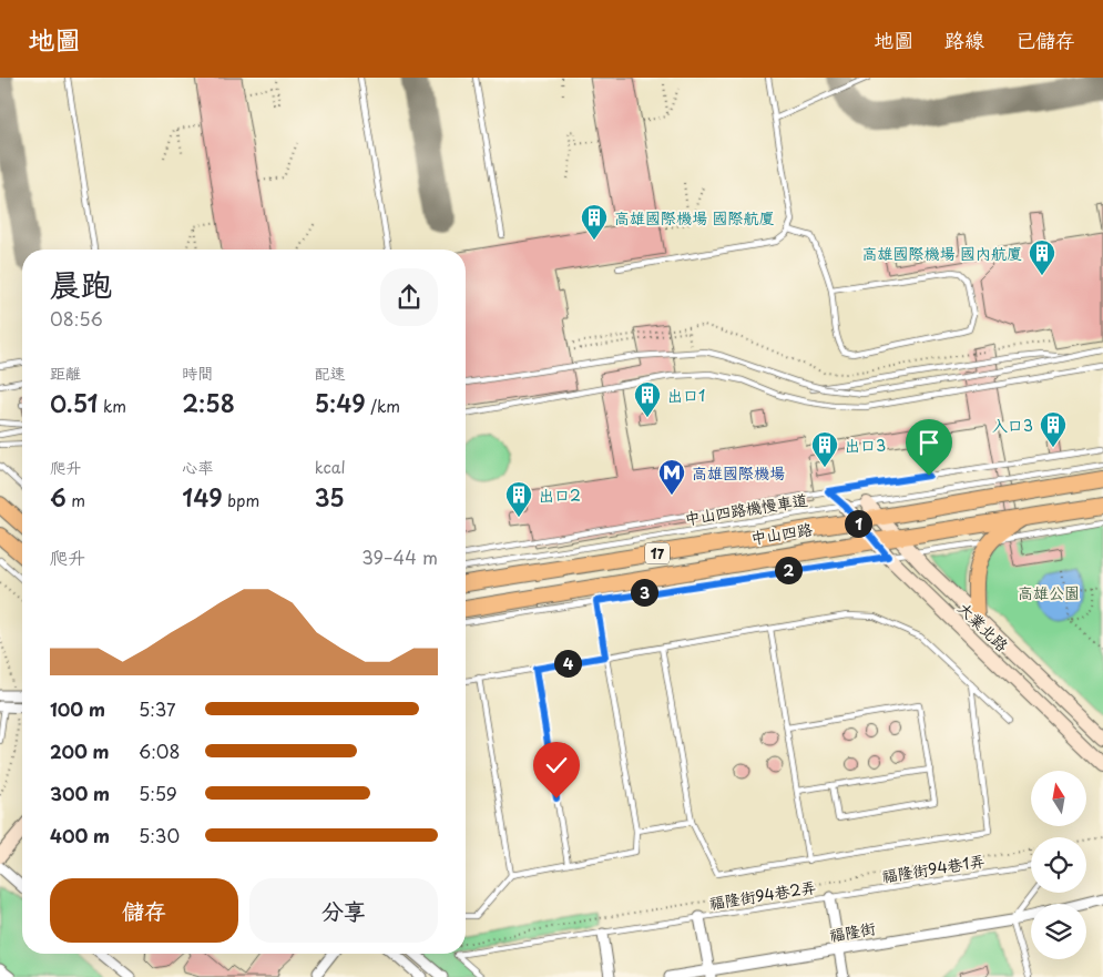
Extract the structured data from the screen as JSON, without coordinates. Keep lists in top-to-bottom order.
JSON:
{
  "streets": {
    "main road": ["中山四路", "17"],
    "street": ["大業北路", "福隆街"],
    "lane": ["中山四路機慢車道", "福隆街94巷1弄", "福隆街94巷2弄"]
  },
  "crossings": [
    ["中山四路機慢車道", "大業北路"],
    ["中山四路", "大業北路"],
    ["福隆街94巷1弄", "福隆街94巷2弄"]
  ],
  "parks": ["高雄公園"],
  "places": {
    "building": [
      "高雄國際機場 國際航廈",
      "高雄國際機場 國內航廈",
      "出口1",
      "入口3",
      "出口3",
      "出口2"
    ],
    "metro station": ["高雄國際機場"]
  },
  "north": "top",
  "page": {
    "header": "地圖",
    "nav": ["地圖", "路線", "已儲存"],
    "heading": ["晨跑", "08:56"],
    "stats": [
      ["距離", "0.51 km"],
      ["時間", "2:58"],
      ["配速", "5:49 /km"],
      ["爬升", "6 m"],
      ["心率", "149 bpm"],
      ["kcal", "35"]
    ],
    "pins": [
      "1",
      "2",
      "3",
      "4"
    ],
    "chart": ["爬升", "39–44 m"],
    "list": [
      {
        "name": "100 m",
        "note": "5:37"
      },
      {
        "name": "200 m",
        "note": "6:08"
      },
      {
        "name": "300 m",
        "note": "5:59"
      },
      {
        "name": "400 m",
        "note": "5:30"
      }
    ],
    "buttons": ["儲存", "分享"]
  }
}
